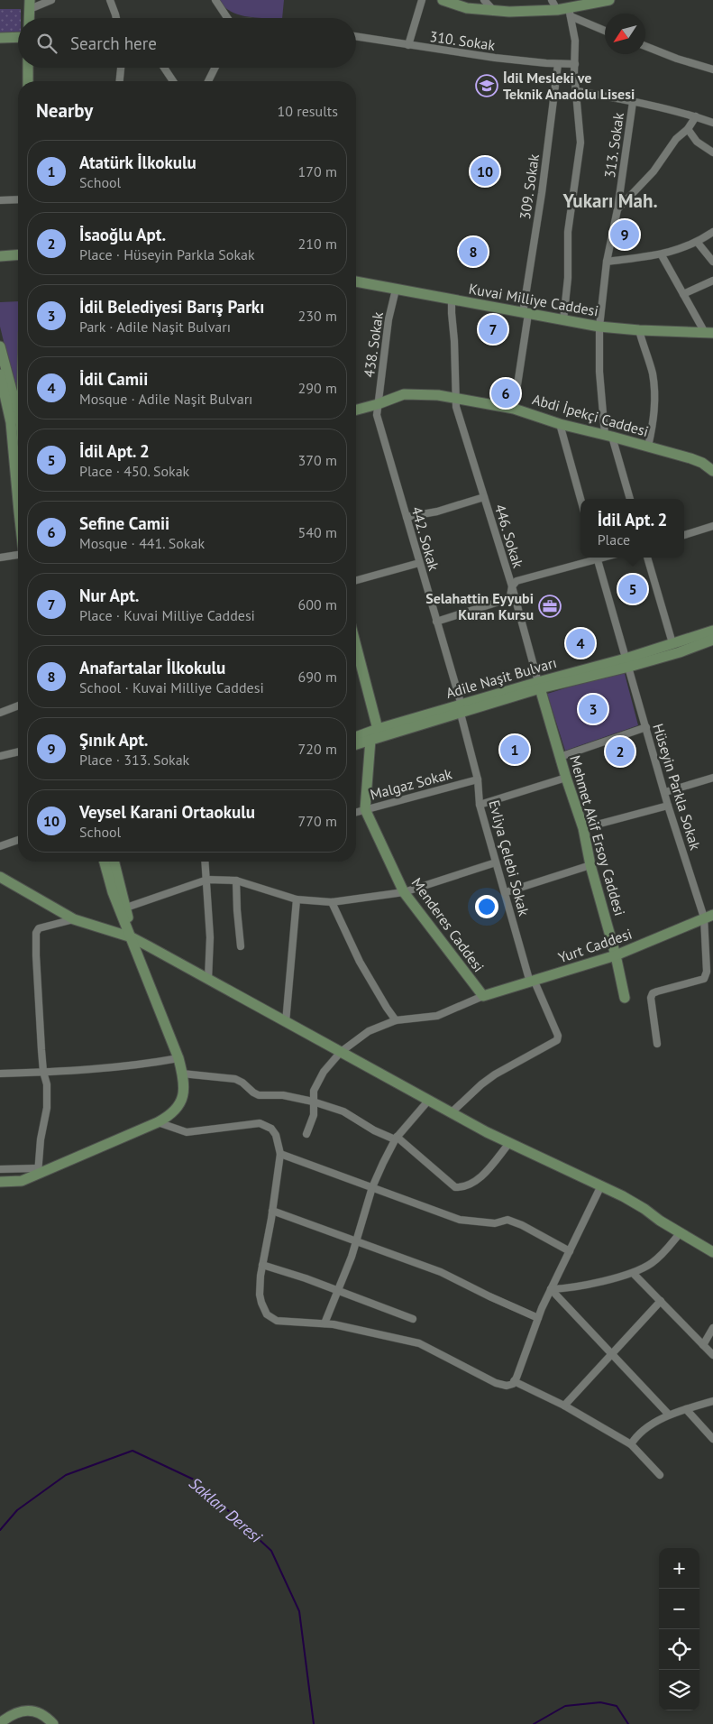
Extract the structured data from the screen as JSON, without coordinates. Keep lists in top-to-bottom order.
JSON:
{
  "streets": {
    "street": [
      "310. Sokak",
      "313. Sokak",
      "309. Sokak",
      "Kuvai Milliye Caddesi",
      "438. Sokak",
      "Abdi İpekçi Caddesi",
      "446. Sokak",
      "442. Sokak",
      "Adile Naşit Bulvarı",
      "Malgaz Sokak",
      "Hüseyin Parkla Sokak",
      "Mehmet Akif Ersoy Caddesi",
      "Evliya Çelebi Sokak",
      "Menderes Caddesi",
      "Yurt Caddesi"
    ]
  },
  "crossings": [
    ["310. Sokak", "309. Sokak"],
    ["313. Sokak", "Kuvai Milliye Caddesi"],
    ["313. Sokak", "Abdi İpekçi Caddesi"],
    ["309. Sokak", "Kuvai Milliye Caddesi"],
    ["309. Sokak", "Abdi İpekçi Caddesi"],
    ["Kuvai Milliye Caddesi", "438. Sokak"],
    ["Kuvai Milliye Caddesi", "446. Sokak"],
    ["438. Sokak", "Abdi İpekçi Caddesi"],
    ["438. Sokak", "442. Sokak"],
    ["Abdi İpekçi Caddesi", "446. Sokak"],
    ["Abdi İpekçi Caddesi", "442. Sokak"],
    ["446. Sokak", "Adile Naşit Bulvarı"],
    ["446. Sokak", "Mehmet Akif Ersoy Caddesi"],
    ["442. Sokak", "Adile Naşit Bulvarı"],
    ["442. Sokak", "Evliya Çelebi Sokak"],
    ["Adile Naşit Bulvarı", "Hüseyin Parkla Sokak"],
    ["Adile Naşit Bulvarı", "Mehmet Akif Ersoy Caddesi"],
    ["Adile Naşit Bulvarı", "Evliya Çelebi Sokak"],
    ["Adile Naşit Bulvarı", "Menderes Caddesi"],
    ["Malgaz Sokak", "Evliya Çelebi Sokak"],
    ["Malgaz Sokak", "Menderes Caddesi"],
    ["Hüseyin Parkla Sokak", "Yurt Caddesi"],
    ["Mehmet Akif Ersoy Caddesi", "Yurt Caddesi"],
    ["Evliya Çelebi Sokak", "Yurt Caddesi"],
    ["Menderes Caddesi", "Yurt Caddesi"]
  ],
  "districts": ["Yukarı Mah."],
  "water": ["Saklan Deresi"],
  "places": {
    "school or university": ["İdil Mesleki ve Teknik Anadolu Lisesi"],
    "office": ["Selahattin Eyyubi Kuran Kursu"]
  },
  "north": "bottom left",
  "page": {
    "search": "Search here",
    "heading": ["Nearby", "10 results"],
    "list": [
      {
        "mark": "1",
        "name": "Atatürk İlkokulu",
        "note": "School",
        "value": "170 m"
      },
      {
        "mark": "2",
        "name": "İsaoğlu Apt.",
        "note": "Place · Hüseyin Parkla Sokak",
        "value": "210 m"
      },
      {
        "mark": "3",
        "name": "İdil Belediyesi Barış Parkı",
        "note": "Park · Adile Naşit Bulvarı",
        "value": "230 m"
      },
      {
        "mark": "4",
        "name": "İdil Camii",
        "note": "Mosque · Adile Naşit Bulvarı",
        "value": "290 m"
      },
      {
        "mark": "5",
        "name": "İdil Apt. 2",
        "note": "Place · 450. Sokak",
        "value": "370 m"
      },
      {
        "mark": "6",
        "name": "Sefine Camii",
        "note": "Mosque · 441. Sokak",
        "value": "540 m"
      },
      {
        "mark": "7",
        "name": "Nur Apt.",
        "note": "Place · Kuvai Milliye Caddesi",
        "value": "600 m"
      },
      {
        "mark": "8",
        "name": "Anafartalar İlkokulu",
        "note": "School · Kuvai Milliye Caddesi",
        "value": "690 m"
      },
      {
        "mark": "9",
        "name": "Şınık Apt.",
        "note": "Place · 313. Sokak",
        "value": "720 m"
      },
      {
        "mark": "10",
        "name": "Veysel Karani Ortaokulu",
        "note": "School",
        "value": "770 m"
      }
    ],
    "pins": [
      "10",
      "9",
      "8",
      "7",
      "6",
      "5",
      "4",
      "3",
      "1",
      "2"
    ],
    "popup": ["İdil Apt. 2", "Place"],
    "map_buttons": ["+", "−"]
  }
}
